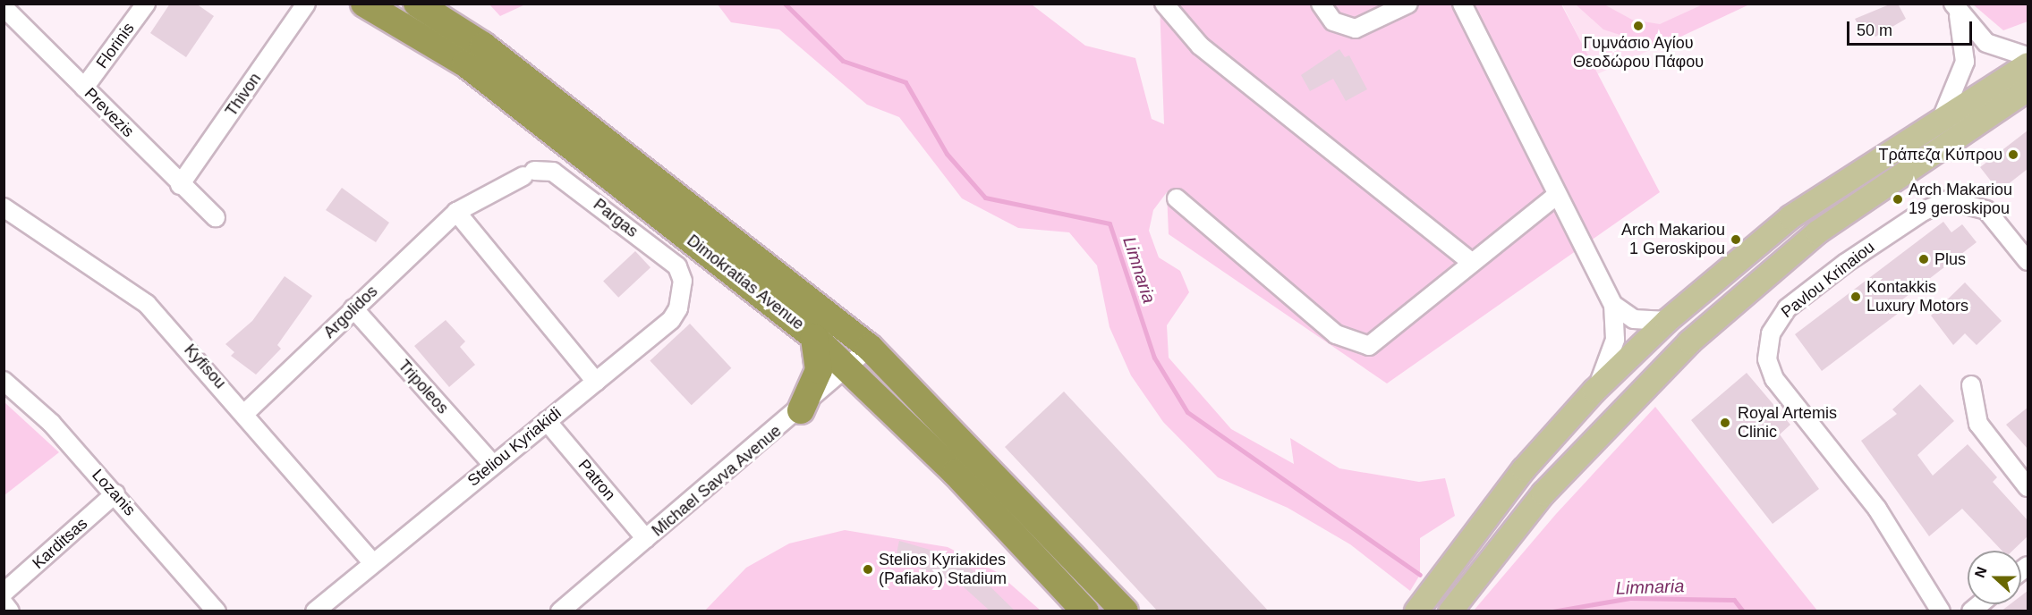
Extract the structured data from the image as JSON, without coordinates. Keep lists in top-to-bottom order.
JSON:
{
  "streets": {
    "highway": ["Dimokratias Avenue"],
    "street": [
      "Florinis",
      "Thivon",
      "Prevezis",
      "Pargas",
      "Pavlou Krinaiou",
      "Argolidos",
      "Kyfisou",
      "Tripoleos",
      "Steliou Kyriakidi",
      "Patron",
      "Michael Savva Avenue",
      "Lozanis",
      "Karditsas"
    ]
  },
  "crossings": [
    ["Florinis", "Prevezis"],
    ["Thivon", "Prevezis"],
    ["Pargas", "Argolidos"],
    ["Pargas", "Steliou Kyriakidi"],
    ["Dimokratias Avenue", "Michael Savva Avenue"],
    ["Argolidos", "Kyfisou"],
    ["Argolidos", "Tripoleos"],
    ["Kyfisou", "Steliou Kyriakidi"],
    ["Tripoleos", "Steliou Kyriakidi"],
    ["Steliou Kyriakidi", "Patron"],
    ["Patron", "Michael Savva Avenue"],
    ["Lozanis", "Karditsas"]
  ],
  "water": ["Limnaria"],
  "places": [
    "Γυμνάσιο Αγίου Θεοδώρου Πάφου",
    "Τράπεζα Κύπρου",
    "Arch Makariou 19 geroskipou",
    "Arch Makariou 1 Geroskipou",
    "Plus",
    "Kontakkis Luxury Motors",
    "Royal Artemis Clinic",
    "Stelios Kyriakides (Pafiako) Stadium"
  ],
  "scale_bar": "50 m",
  "north": "left"
}
